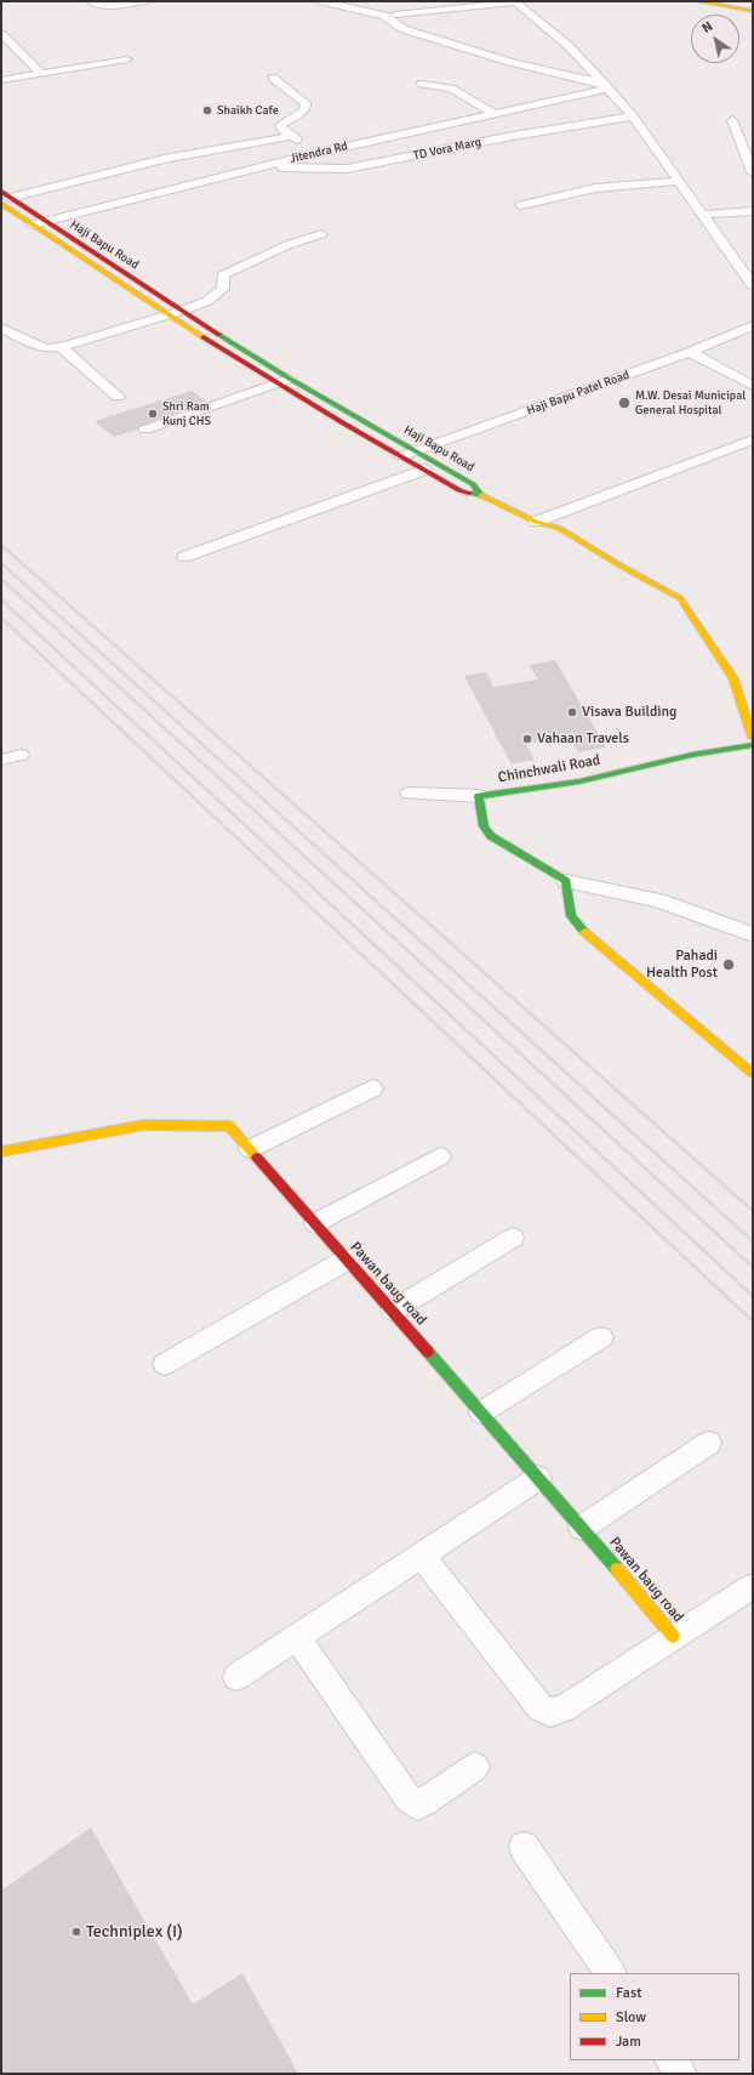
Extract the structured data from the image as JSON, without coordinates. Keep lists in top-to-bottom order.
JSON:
{
  "streets": {
    "street": [
      "TD Vora Marg",
      "Jitendra Rd",
      "Haji Bapu Road",
      "Haji Bapu Patel Road",
      "Chinchwali Road",
      "Pawan baug road"
    ]
  },
  "crossings": [
    ["TD Vora Marg", "Jitendra Rd"],
    ["Jitendra Rd", "Haji Bapu Road"],
    ["Haji Bapu Road", "Haji Bapu Patel Road"]
  ],
  "places": [
    "Shaikh Cafe",
    "M.W. Desai Municipal General Hospital",
    "Shri Ram Kunj CHS",
    "Visava Building",
    "Vahaan Travels",
    "Pahadi Health Post",
    "Techniplex (I)"
  ],
  "legend": ["Fast", "Slow", "Jam"],
  "north": "top left"
}
